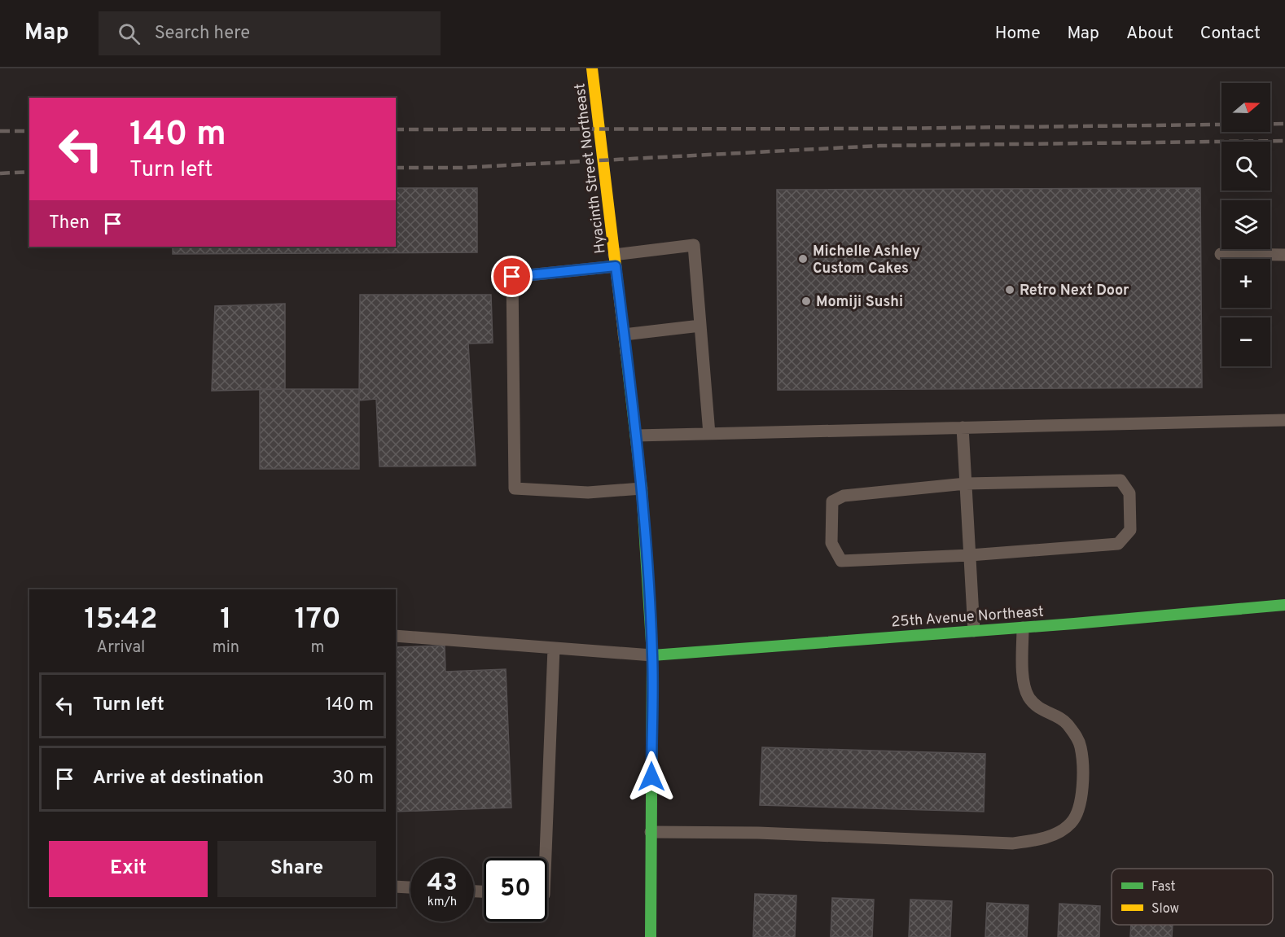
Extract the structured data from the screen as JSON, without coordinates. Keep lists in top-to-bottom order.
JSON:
{
  "streets": {
    "main road": ["Hyacinth Street Northeast", "25th Avenue Northeast"]
  },
  "crossings": [
    ["Hyacinth Street Northeast", "25th Avenue Northeast"]
  ],
  "places": ["Michelle Ashley Custom Cakes", "Retro Next Door", "Momiji Sushi"],
  "legend": ["Fast", "Slow"],
  "north": "right",
  "page": {
    "header": "Map",
    "search": "Search here",
    "nav": [
      "Home",
      "Map",
      "About",
      "Contact"
    ],
    "map_buttons": ["+", "−"],
    "turn": ["140 m", "Turn left"],
    "then": "Then",
    "eta": [
      "15:42",
      "Arrival",
      "1",
      "min",
      "170",
      "m"
    ],
    "list": [
      {
        "name": "Turn left",
        "value": "140 m"
      },
      {
        "name": "Arrive at destination",
        "value": "30 m"
      }
    ],
    "buttons": ["Exit", "Share"],
    "speed": "43 km/h",
    "limit": "50"
  }
}
